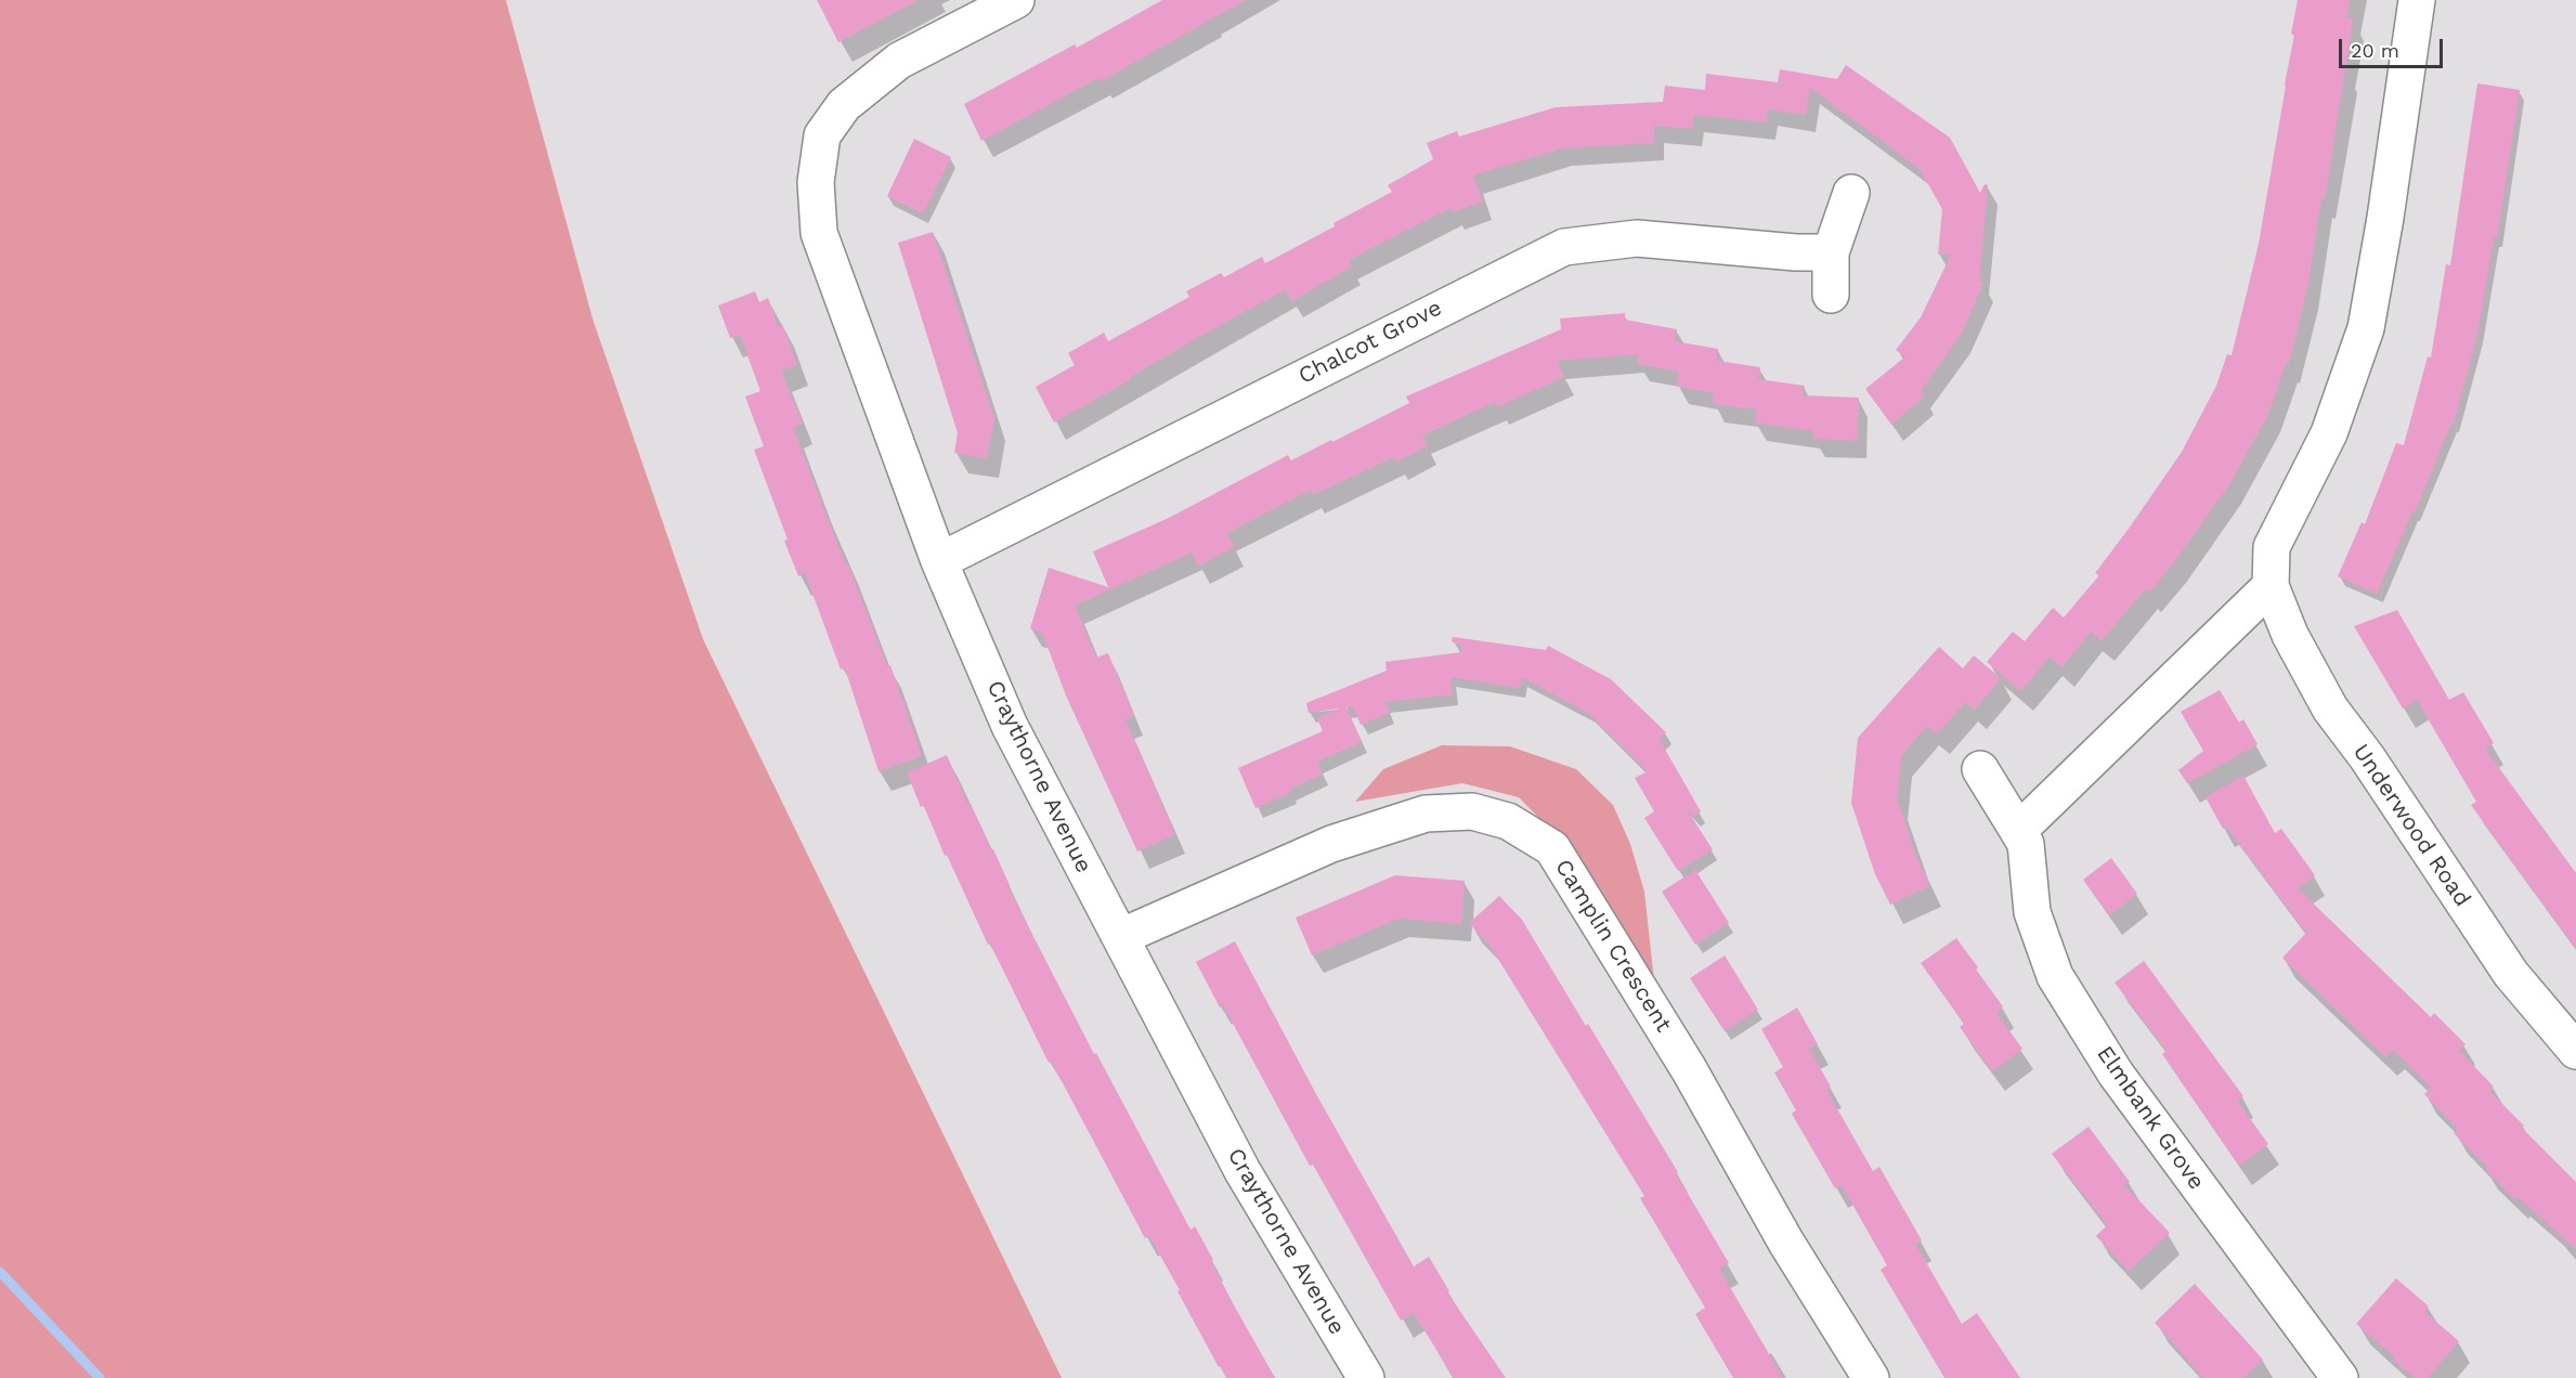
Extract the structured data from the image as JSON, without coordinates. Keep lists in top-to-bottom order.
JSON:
{
  "streets": {
    "street": [
      "Chalcot Grove",
      "Craythorne Avenue",
      "Underwood Road",
      "Camplin Crescent",
      "Elmbank Grove"
    ]
  },
  "crossings": [
    ["Chalcot Grove", "Craythorne Avenue"],
    ["Craythorne Avenue", "Camplin Crescent"]
  ],
  "scale_bar": "20 m"
}
